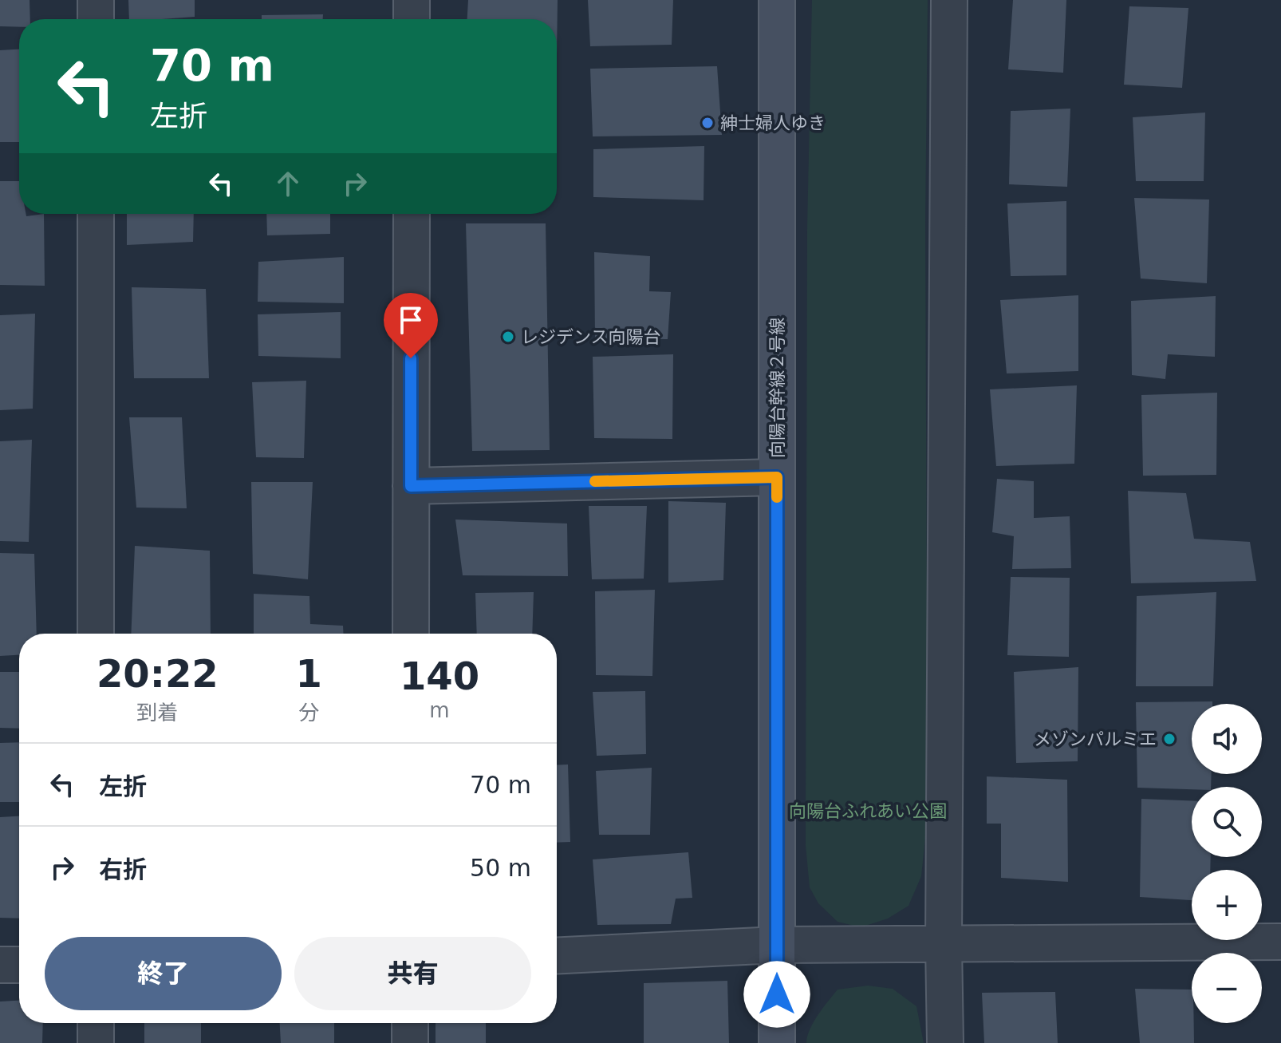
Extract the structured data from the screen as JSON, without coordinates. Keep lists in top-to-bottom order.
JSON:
{
  "streets": {
    "street": ["向陽台幹線２号線"]
  },
  "parks": ["向陽台ふれあい公園"],
  "places": ["紳士婦人ゆき", "レジデンス向陽台", "メゾンパルミエ"],
  "page": {
    "turn": ["70 m", "左折"],
    "eta": [
      "20:22",
      "到着",
      "1",
      "分",
      "140",
      "m"
    ],
    "map_buttons": ["+", "−"],
    "list": [
      {
        "name": "左折",
        "value": "70 m"
      },
      {
        "name": "右折",
        "value": "50 m"
      }
    ],
    "buttons": ["終了", "共有"]
  }
}
